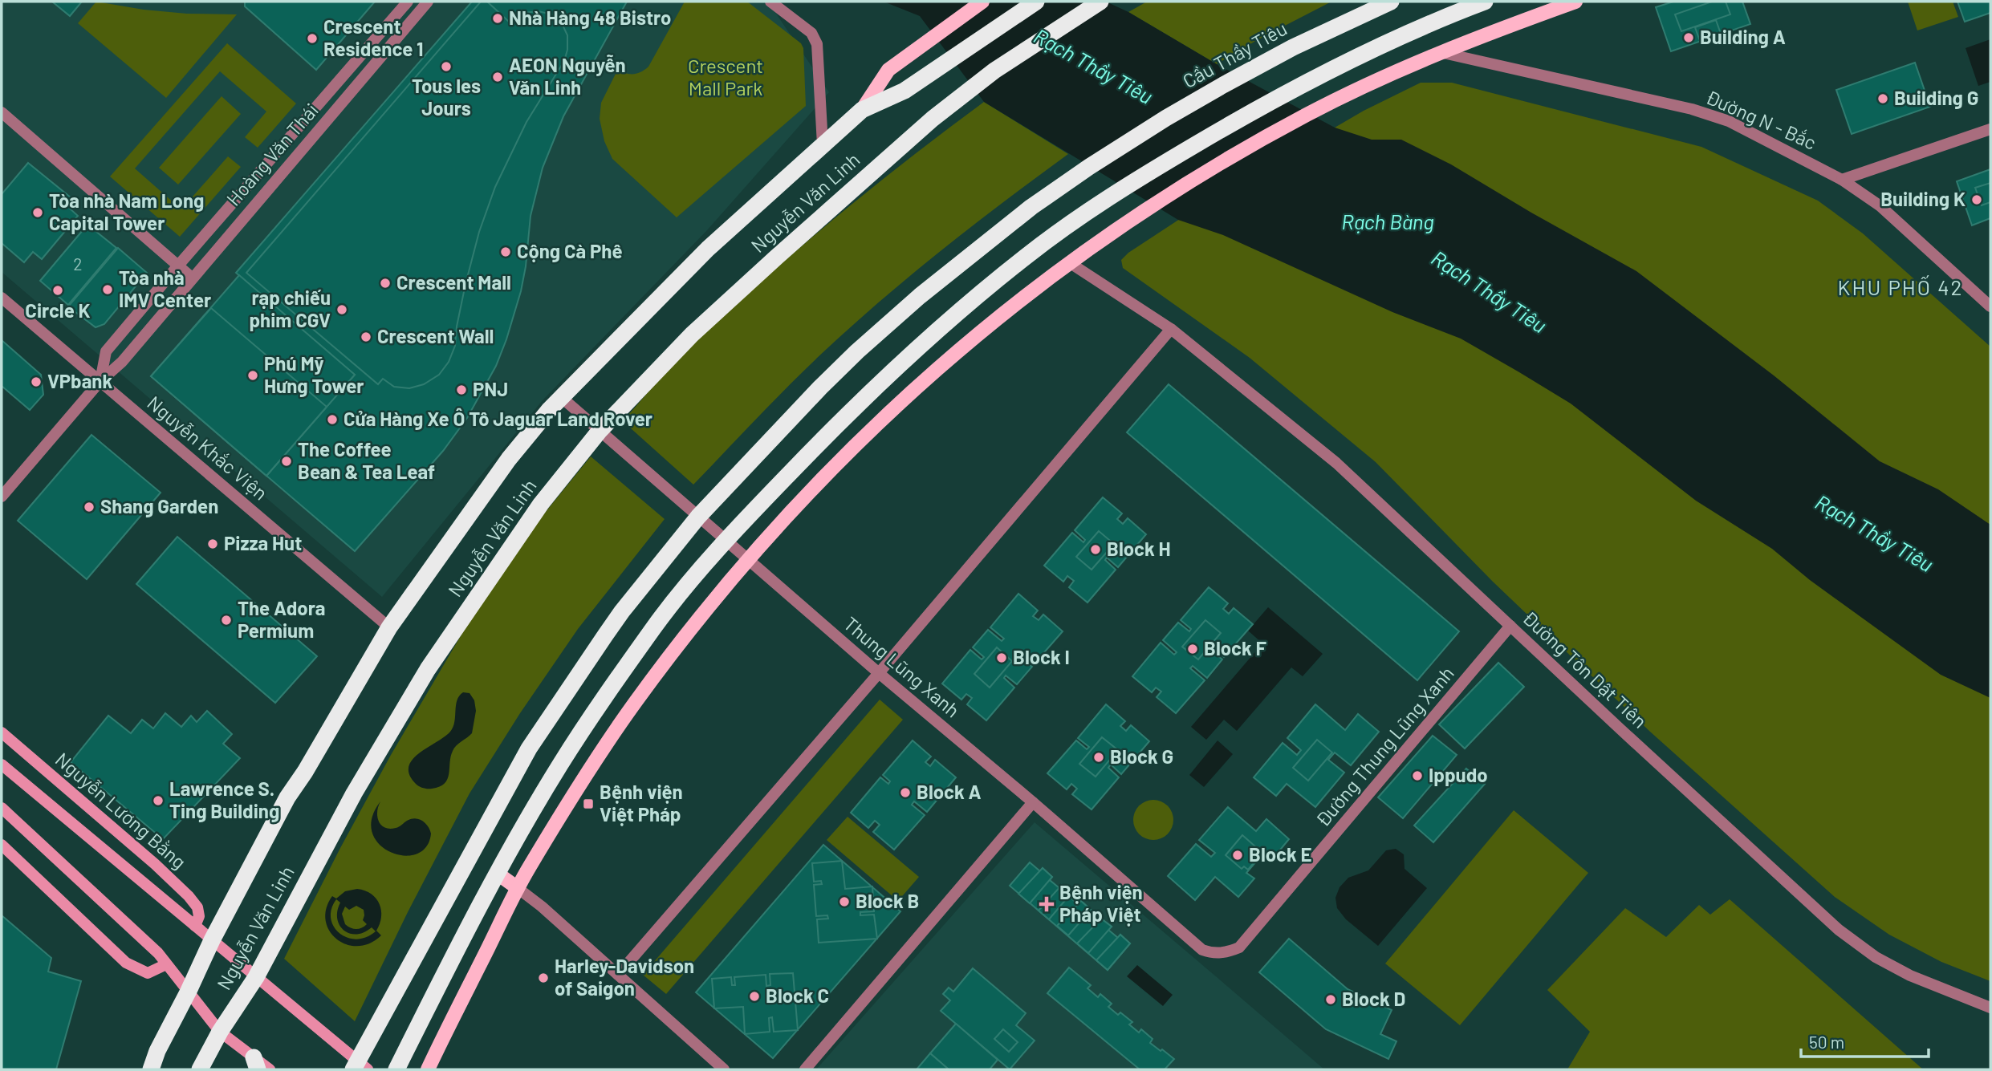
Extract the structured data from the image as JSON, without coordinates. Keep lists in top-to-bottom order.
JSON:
{
  "streets": {
    "highway": ["Cầu Thầy Tiêu", "Nguyễn Văn Linh"],
    "main road": ["Nguyễn Lương Bằng"],
    "street": [
      "Đường N - Bắc",
      "Hoàng Văn Thái",
      "Nguyễn Khắc Viện",
      "Thung Lũng Xanh",
      "Đường Tôn Dật Tiên",
      "Đường Thung Lũng Xanh"
    ]
  },
  "crossings": [
    ["Cầu Thầy Tiêu", "Thung Lũng Xanh"],
    ["Hoàng Văn Thái", "Nguyễn Khắc Viện"],
    ["Nguyễn Văn Linh", "Nguyễn Khắc Viện"],
    ["Nguyễn Văn Linh", "Thung Lũng Xanh"],
    ["Nguyễn Văn Linh", "Nguyễn Lương Bằng"],
    ["Thung Lũng Xanh", "Đường Thung Lũng Xanh"],
    ["Đường Tôn Dật Tiên", "Đường Thung Lũng Xanh"]
  ],
  "districts": ["KHU PHỐ 42"],
  "water": ["Rạch Thầy Tiêu", "Rạch Bàng"],
  "parks": ["Crescent Mall Park"],
  "places": {
    "other": [
      "Nhà Hàng 48 Bistro",
      "Building A",
      "Crescent Residence 1",
      "Tous les Jours",
      "AEON Nguyễn Văn Linh",
      "Building G",
      "Building K",
      "Tòa nhà Nam Long Capital Tower",
      "Cộng Cà Phê",
      "Crescent Mall",
      "Tòa nhà IMV Center",
      "Circle K",
      "rạp chiếu phim CGV",
      "Crescent Wall",
      "Phú Mỹ Hưng Tower",
      "VPbank",
      "PNJ",
      "Cửa Hàng Xe Ô Tô Jaguar Land Rover",
      "The Coffee Bean & Tea Leaf",
      "Shang Garden",
      "Pizza Hut",
      "Block H",
      "The Adora Permium",
      "Block F",
      "Block I",
      "Block G",
      "Ippudo",
      "Block A",
      "Lawrence S. Ting Building",
      "Block E",
      "Block B",
      "Harley-Davidson of Saigon",
      "Block C",
      "Block D"
    ],
    "transit": ["Bệnh viện Việt Pháp"],
    "health": ["Bệnh viện Pháp Việt"]
  },
  "house_numbers": ["2"],
  "scale_bar": "50 m"
}
